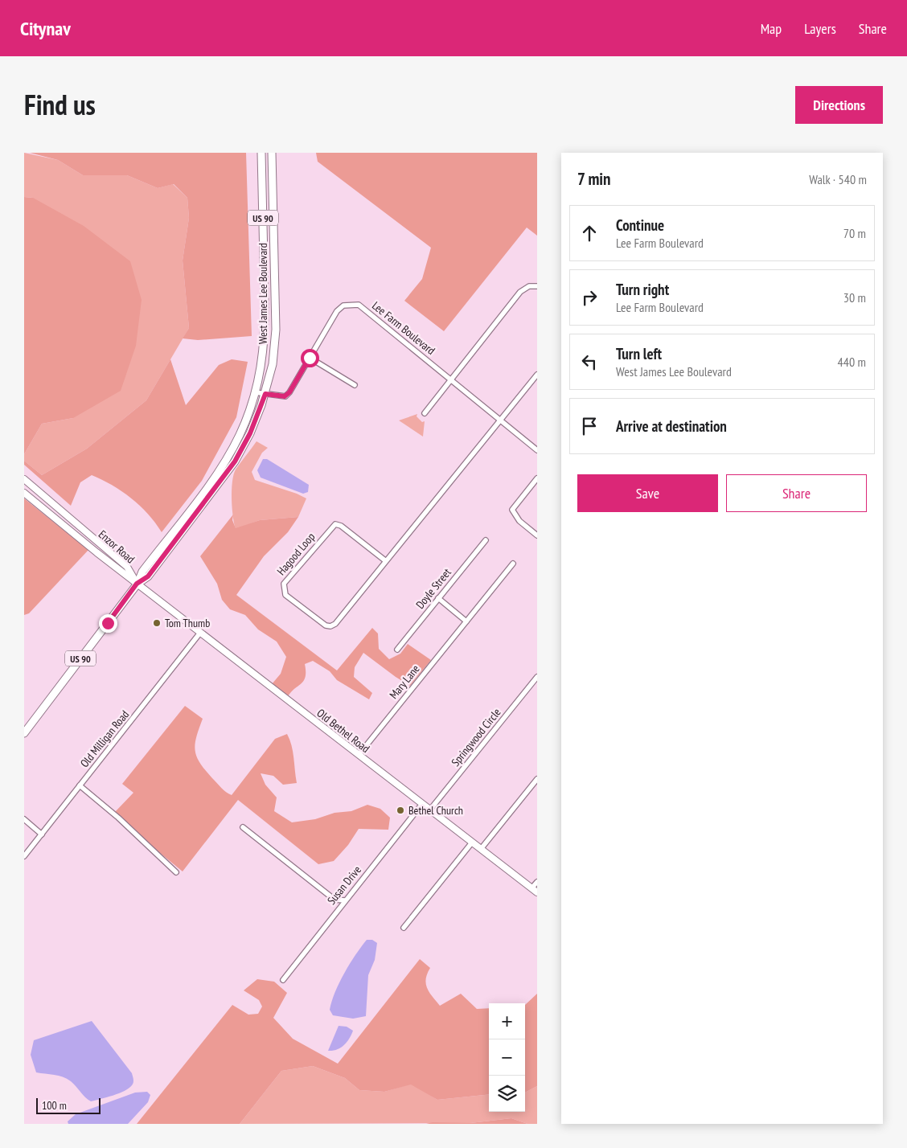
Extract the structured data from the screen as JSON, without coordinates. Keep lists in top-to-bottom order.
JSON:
{
  "streets": {
    "main road": ["US 90", "West James Lee Boulevard"],
    "street": [
      "Lee Farm Boulevard",
      "Enzor Road",
      "Hagood Loop",
      "Doyle Street",
      "Mary Lane",
      "Old Bethel Road",
      "Springwood Circle",
      "Old Milligan Road",
      "Susan Drive"
    ]
  },
  "crossings": [
    ["West James Lee Boulevard", "Lee Farm Boulevard"],
    ["West James Lee Boulevard", "Enzor Road"],
    ["West James Lee Boulevard", "Old Bethel Road"],
    ["Lee Farm Boulevard", "Hagood Loop"],
    ["Enzor Road", "Old Bethel Road"],
    ["Mary Lane", "Old Bethel Road"],
    ["Old Bethel Road", "Springwood Circle"],
    ["Old Bethel Road", "Old Milligan Road"],
    ["Old Bethel Road", "Susan Drive"]
  ],
  "places": ["Tom Thumb", "Bethel Church"],
  "scale_bar": "100 m",
  "page": {
    "header": "Citynav",
    "nav": ["Map", "Layers", "Share"],
    "title": "Find us",
    "buttons": [
      "Directions",
      ["Save", "Share"]
    ],
    "heading": ["7 min", "Walk · 540 m"],
    "list": [
      ["Continue", "Lee Farm Boulevard", "70 m"],
      ["Turn right", "Lee Farm Boulevard", "30 m"],
      ["Turn left", "West James Lee Boulevard", "440 m"],
      "Arrive at destination"
    ],
    "map_buttons": ["+", "−"],
    "scale": "100 m"
  }
}
